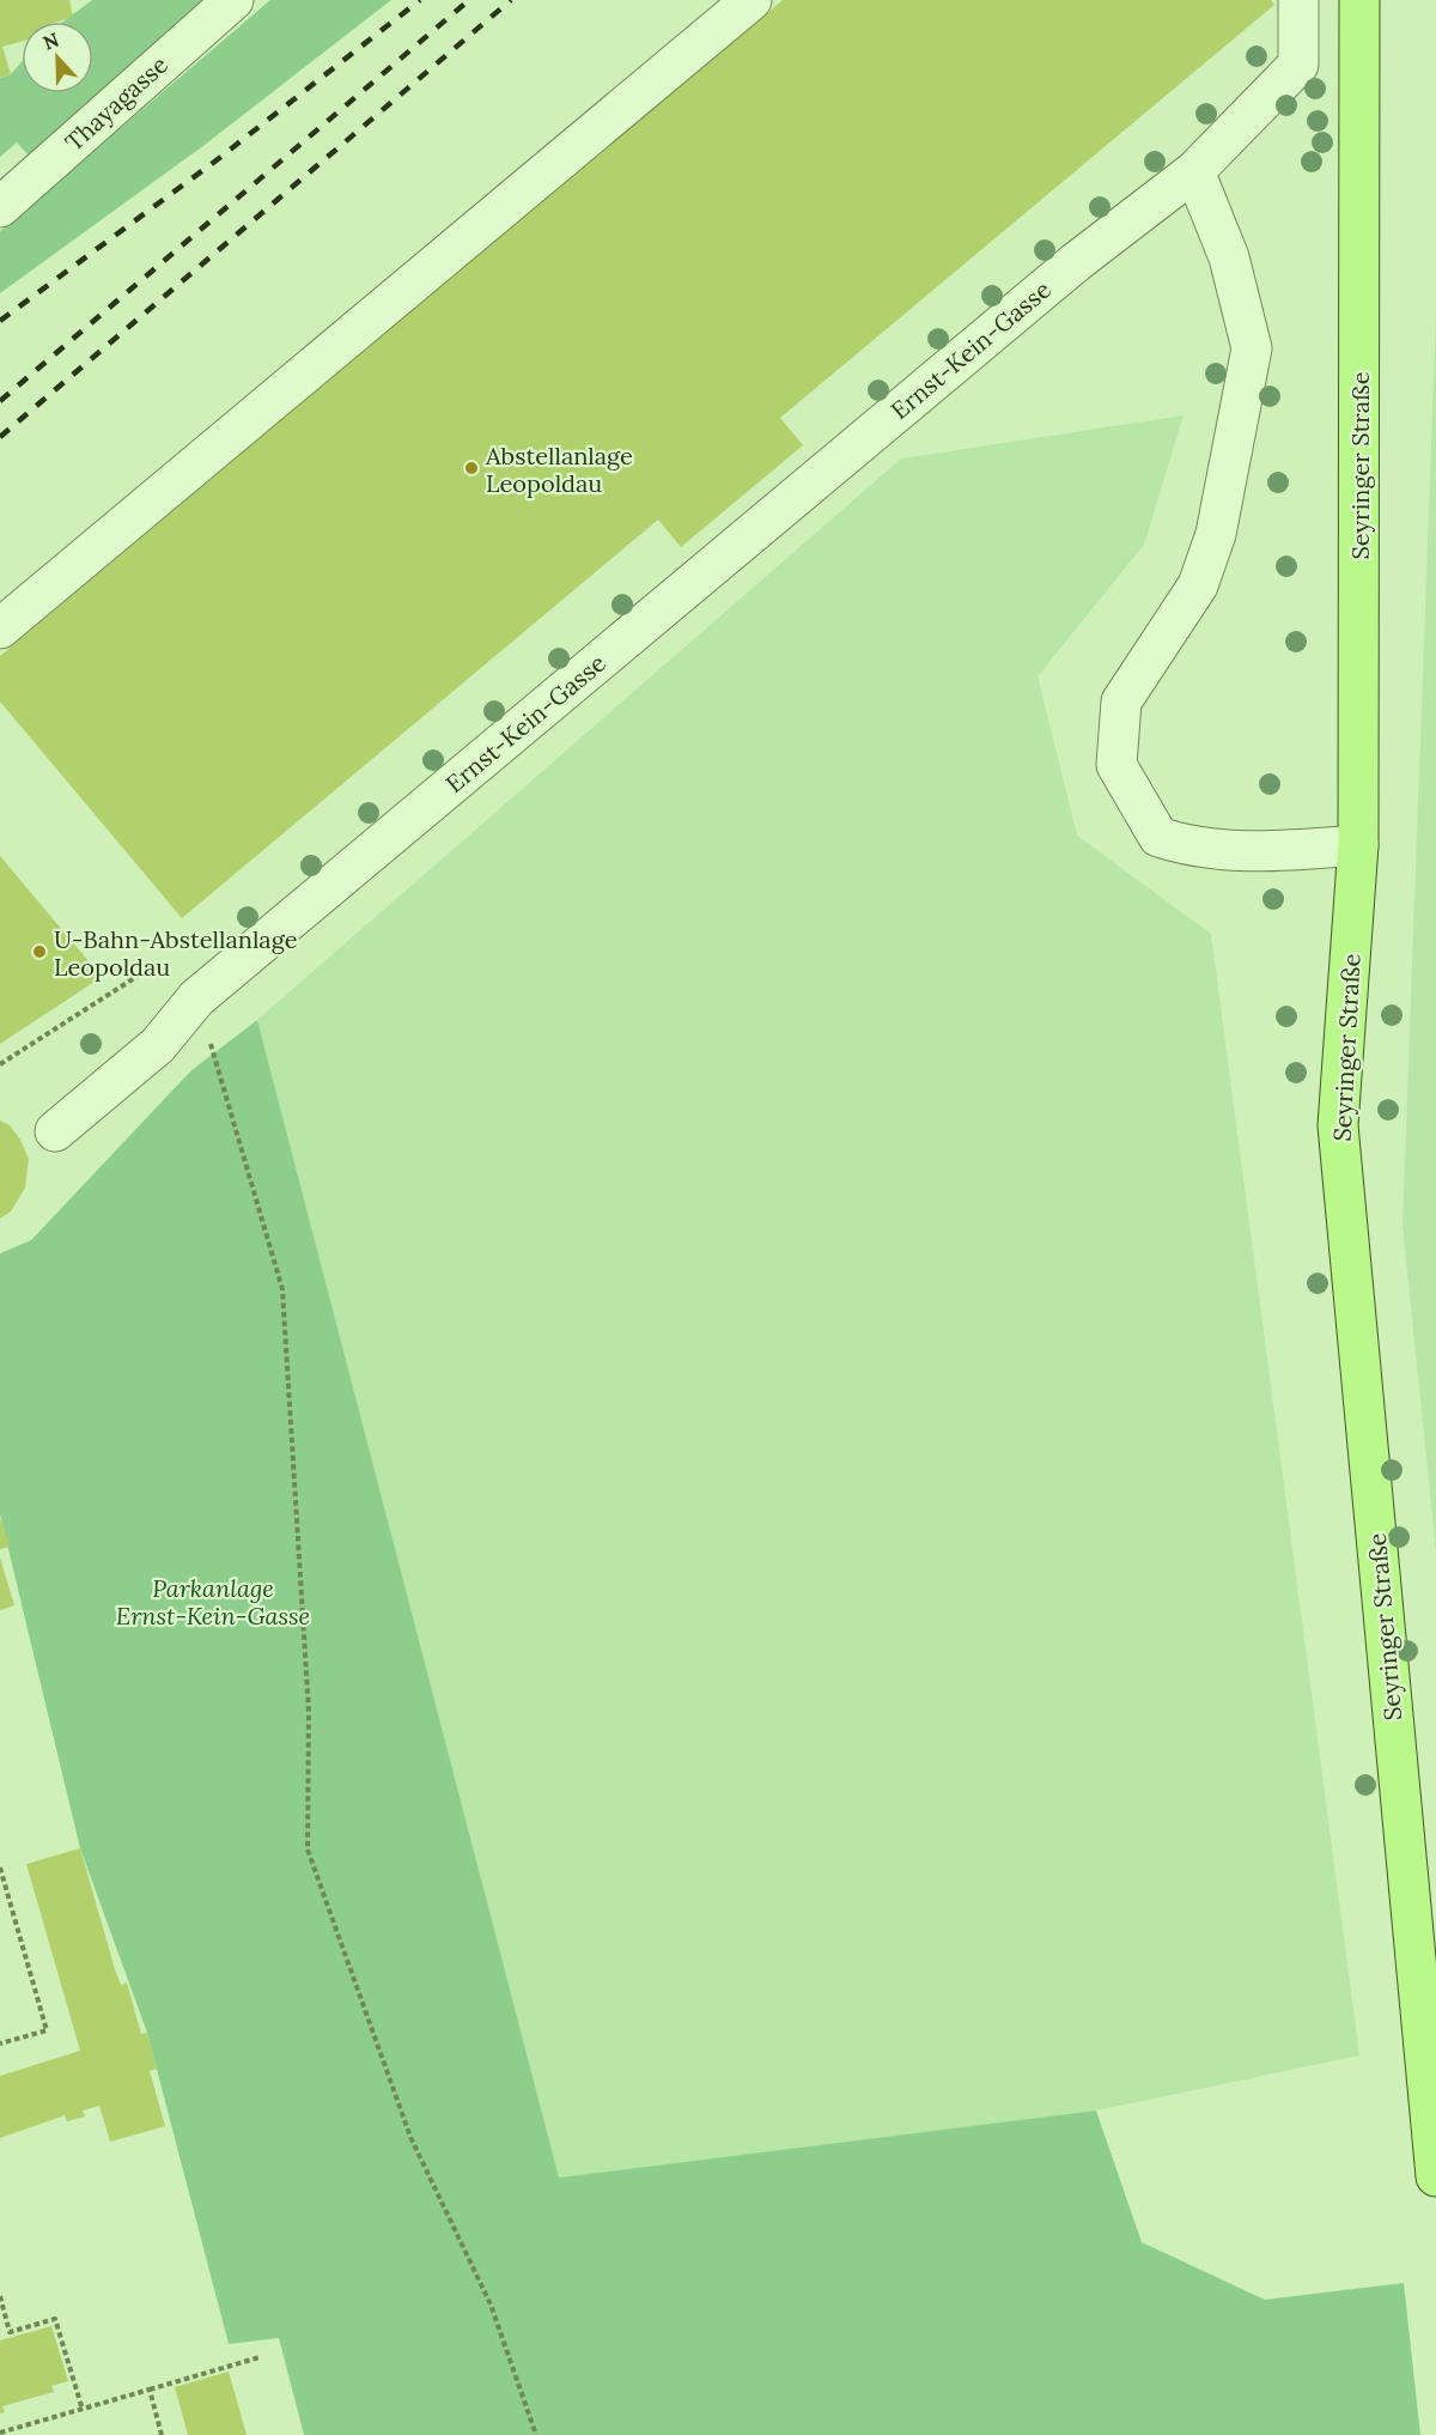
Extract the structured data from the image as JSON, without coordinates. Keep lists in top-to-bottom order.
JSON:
{
  "streets": {
    "main road": ["Seyringer Straße"],
    "street": ["Thayagasse", "Ernst-Kein-Gasse"]
  },
  "parks": ["Parkanlage Ernst-Kein-Gasse"],
  "places": ["Abstellanlage Leopoldau", "U-Bahn-Abstellanlage Leopoldau"],
  "north": "top"
}
